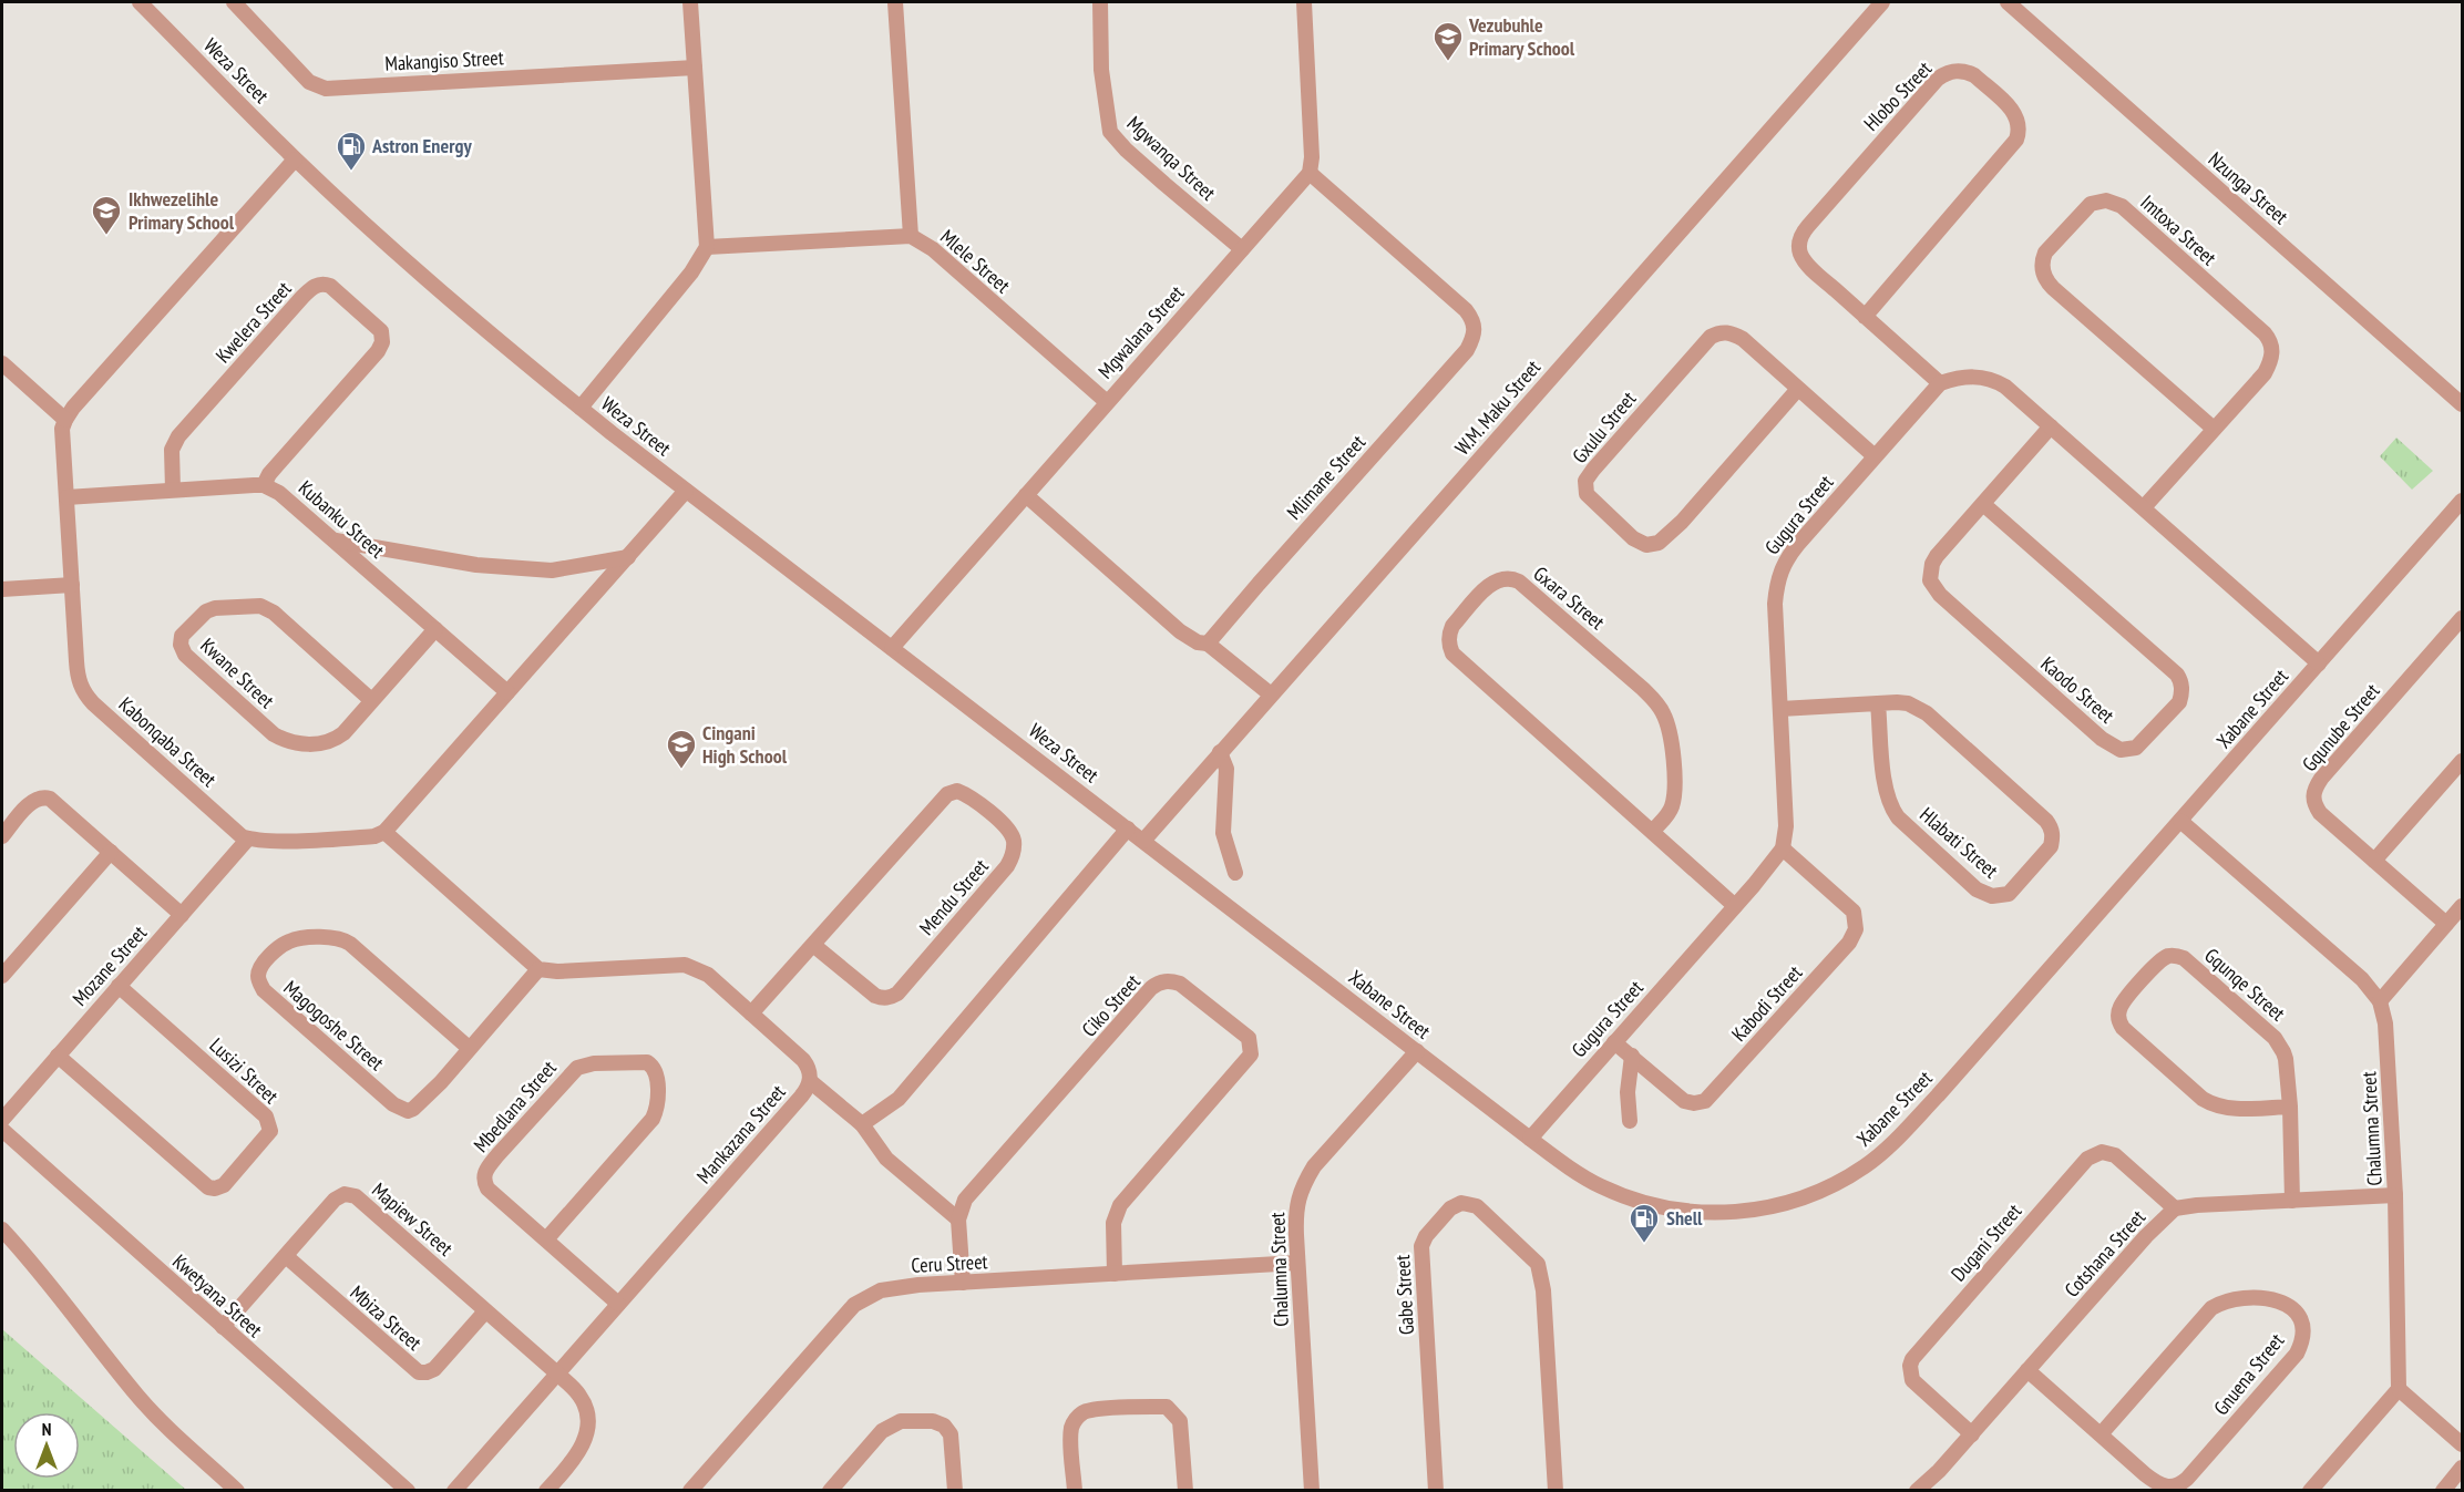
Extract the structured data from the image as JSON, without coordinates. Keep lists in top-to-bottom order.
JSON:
{
  "streets": {
    "street": [
      "Makangiso Street",
      "Weza Street",
      "Hlobo Street",
      "Mgwanqa Street",
      "Nzunga Street",
      "Imtoxa Street",
      "Mlele Street",
      "Kwelera Street",
      "Mgwalana Street",
      "W.M. Maku Street",
      "Gxulu Street",
      "Mlimane Street",
      "Gugura Street",
      "Kubanku Street",
      "Gxara Street",
      "Kwane Street",
      "Kaodo Street",
      "Xabane Street",
      "Gqunube Street",
      "Kabonqaba Street",
      "Hlabati Street",
      "Mendu Street",
      "Mozane Street",
      "Gqunqe Street",
      "Kabodi Street",
      "Ciko Street",
      "Magogoshe Street",
      "Lusizi Street",
      "Mbedlana Street",
      "Chalumna Street",
      "Mankazana Street",
      "Mapiew Street",
      "Dugani Street",
      "Cotshana Street",
      "Ceru Street",
      "Gabe Street",
      "Kwetyana Street",
      "Mbiza Street",
      "Gnuena Street"
    ]
  },
  "crossings": [
    ["Weza Street", "Mgwalana Street"],
    ["Weza Street", "W.M. Maku Street"],
    ["Weza Street", "Xabane Street"],
    ["Hlobo Street", "Gugura Street"],
    ["Mgwanqa Street", "Mgwalana Street"],
    ["Mlele Street", "Mgwalana Street"],
    ["Kwelera Street", "Kubanku Street"],
    ["Mgwalana Street", "Mlimane Street"],
    ["W.M. Maku Street", "Xabane Street"],
    ["Gxulu Street", "Gugura Street"],
    ["Gugura Street", "Gxara Street"],
    ["Gugura Street", "Xabane Street"],
    ["Gugura Street", "Hlabati Street"],
    ["Gugura Street", "Kabodi Street"],
    ["Kubanku Street", "Kwane Street"],
    ["Xabane Street", "Chalumna Street"],
    ["Kabonqaba Street", "Mozane Street"],
    ["Mendu Street", "Mankazana Street"],
    ["Mozane Street", "Lusizi Street"],
    ["Gqunqe Street", "Cotshana Street"],
    ["Ciko Street", "Ceru Street"],
    ["Magogoshe Street", "Mankazana Street"],
    ["Mbedlana Street", "Mankazana Street"],
    ["Chalumna Street", "Cotshana Street"],
    ["Chalumna Street", "Ceru Street"],
    ["Mankazana Street", "Mapiew Street"],
    ["Mapiew Street", "Kwetyana Street"],
    ["Mapiew Street", "Mbiza Street"],
    ["Dugani Street", "Cotshana Street"],
    ["Cotshana Street", "Gnuena Street"]
  ],
  "places": {
    "school or university": ["Vezubuhle Primary School", "Ikhwezelihle Primary School", "Cingani High School"],
    "fuel station": ["Astron Energy", "Shell"]
  },
  "north": "top"
}
